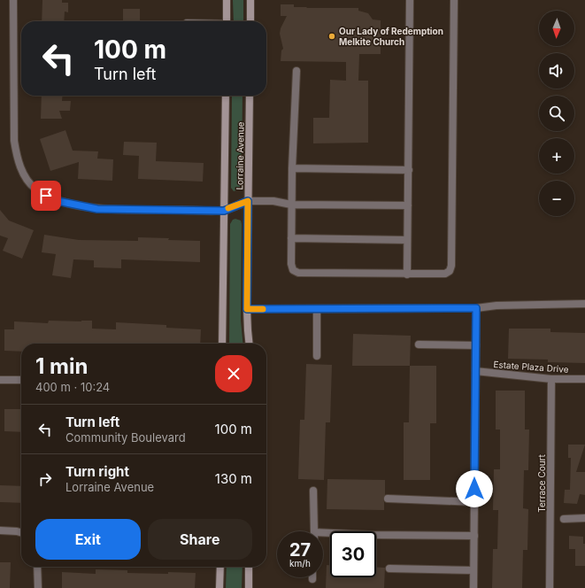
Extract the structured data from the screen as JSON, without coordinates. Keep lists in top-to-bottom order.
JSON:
{
  "streets": {
    "street": ["Lorraine Avenue", "Estate Plaza Drive", "Terrace Court"]
  },
  "crossings": [
    ["Estate Plaza Drive", "Terrace Court"]
  ],
  "places": ["Our Lady of Redemption Melkite Church"],
  "north": "bottom",
  "page": {
    "map_buttons": ["+", "−"],
    "turn": ["100 m", "Turn left"],
    "heading": ["1 min", "400 m · 10:24"],
    "list": [
      {
        "name": "Turn left",
        "note": "Community Boulevard",
        "value": "100 m"
      },
      {
        "name": "Turn right",
        "note": "Lorraine Avenue",
        "value": "130 m"
      }
    ],
    "buttons": ["Exit", "Share"],
    "speed": "27 km/h",
    "limit": "30"
  }
}
